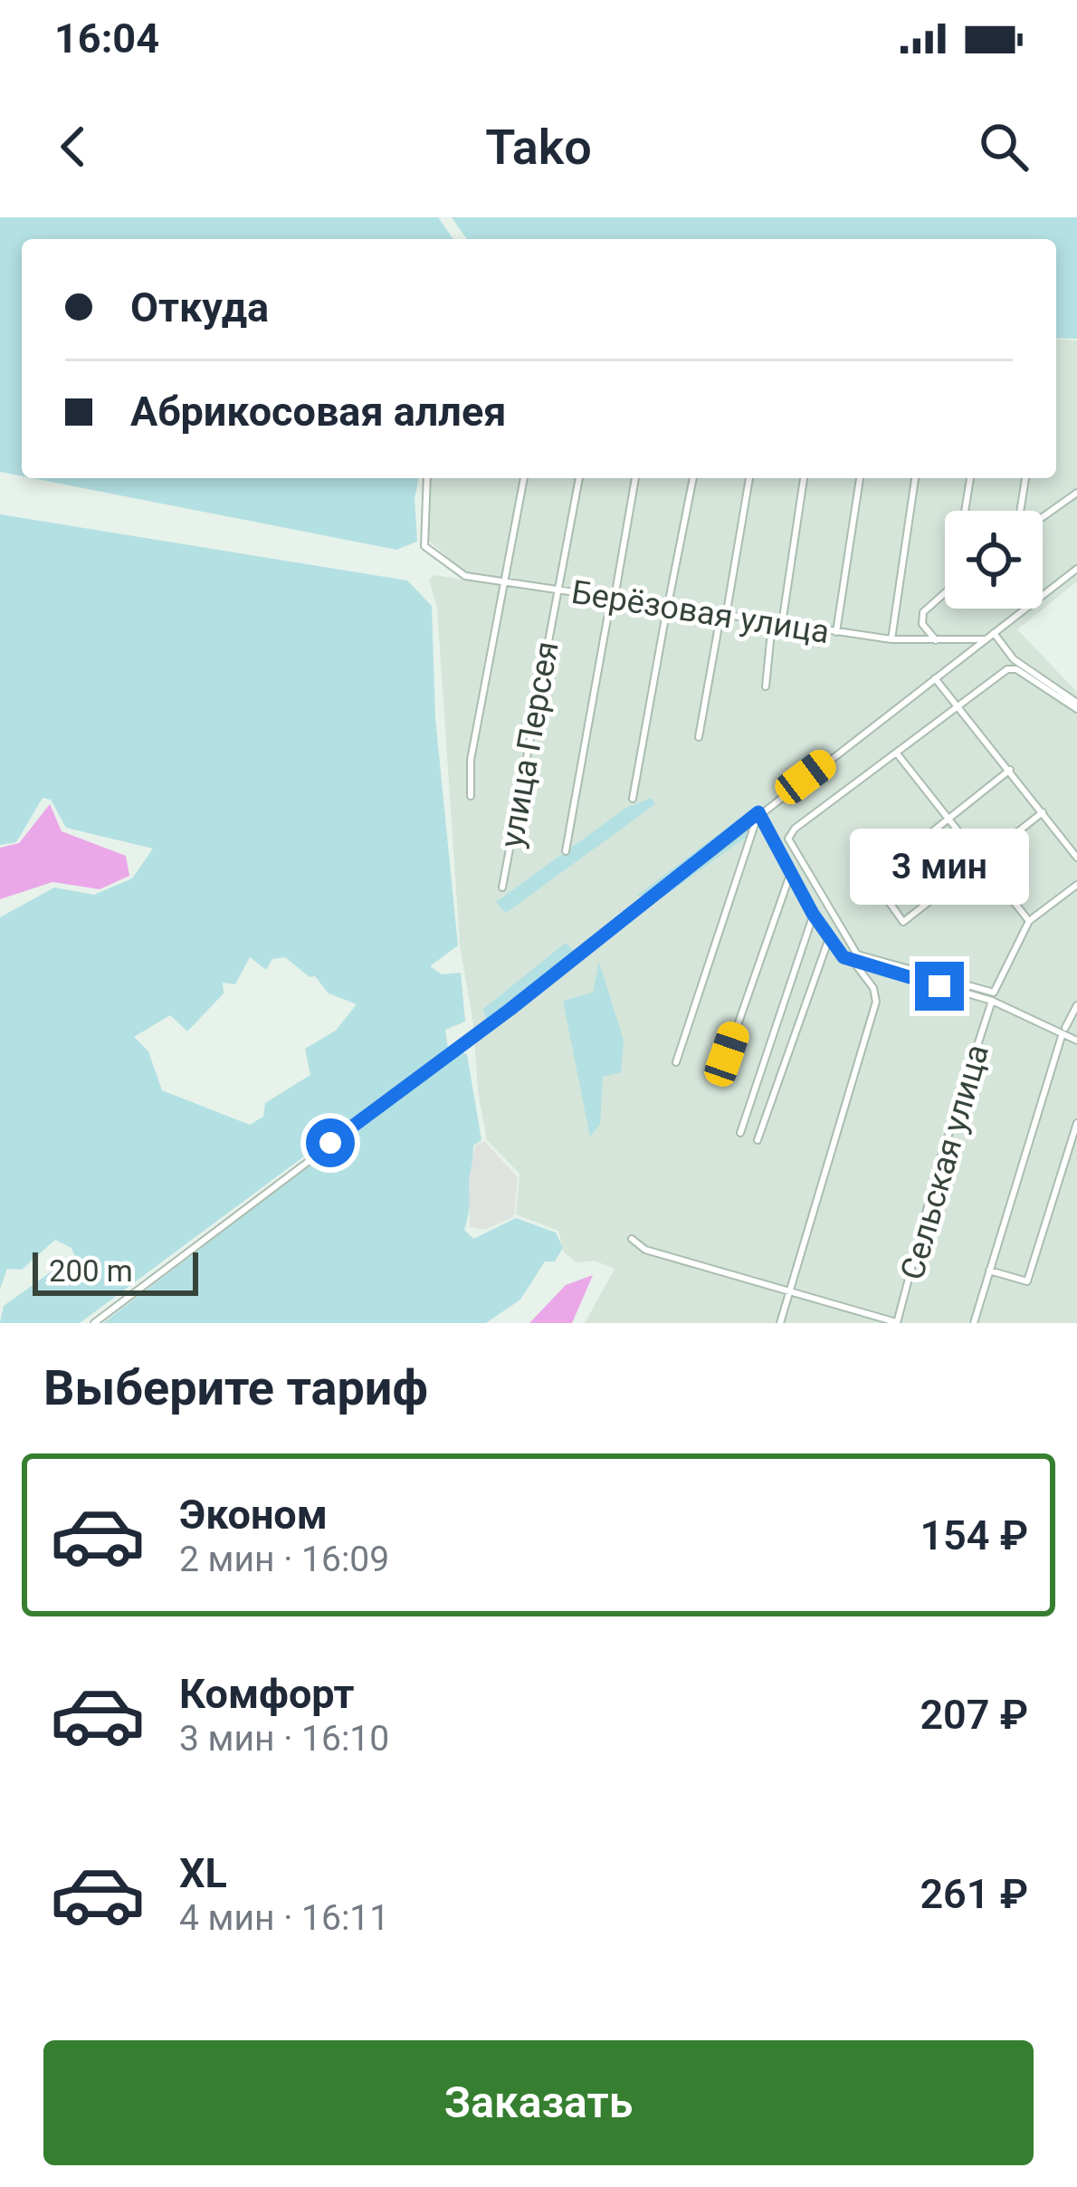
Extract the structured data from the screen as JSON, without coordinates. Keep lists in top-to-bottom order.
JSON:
{
  "streets": {
    "street": ["Берёзовая улица", "улица Персея", "Сельская улица"]
  },
  "crossings": [
    ["Берёзовая улица", "улица Персея"]
  ],
  "scale_bar": "200 m",
  "page": {
    "status": "16:04",
    "header": "Tako",
    "banner": ["Откуда", "Абрикосовая аллея"],
    "bubble": "3 мин",
    "scale": "200 m",
    "heading": "Выберите тариф",
    "list": [
      {
        "name": "Эконом",
        "note": "2 мин · 16:09",
        "value": "154 ₽"
      },
      {
        "name": "Комфорт",
        "note": "3 мин · 16:10",
        "value": "207 ₽"
      },
      {
        "name": "XL",
        "note": "4 мин · 16:11",
        "value": "261 ₽"
      }
    ],
    "buttons": "Заказать"
  }
}
